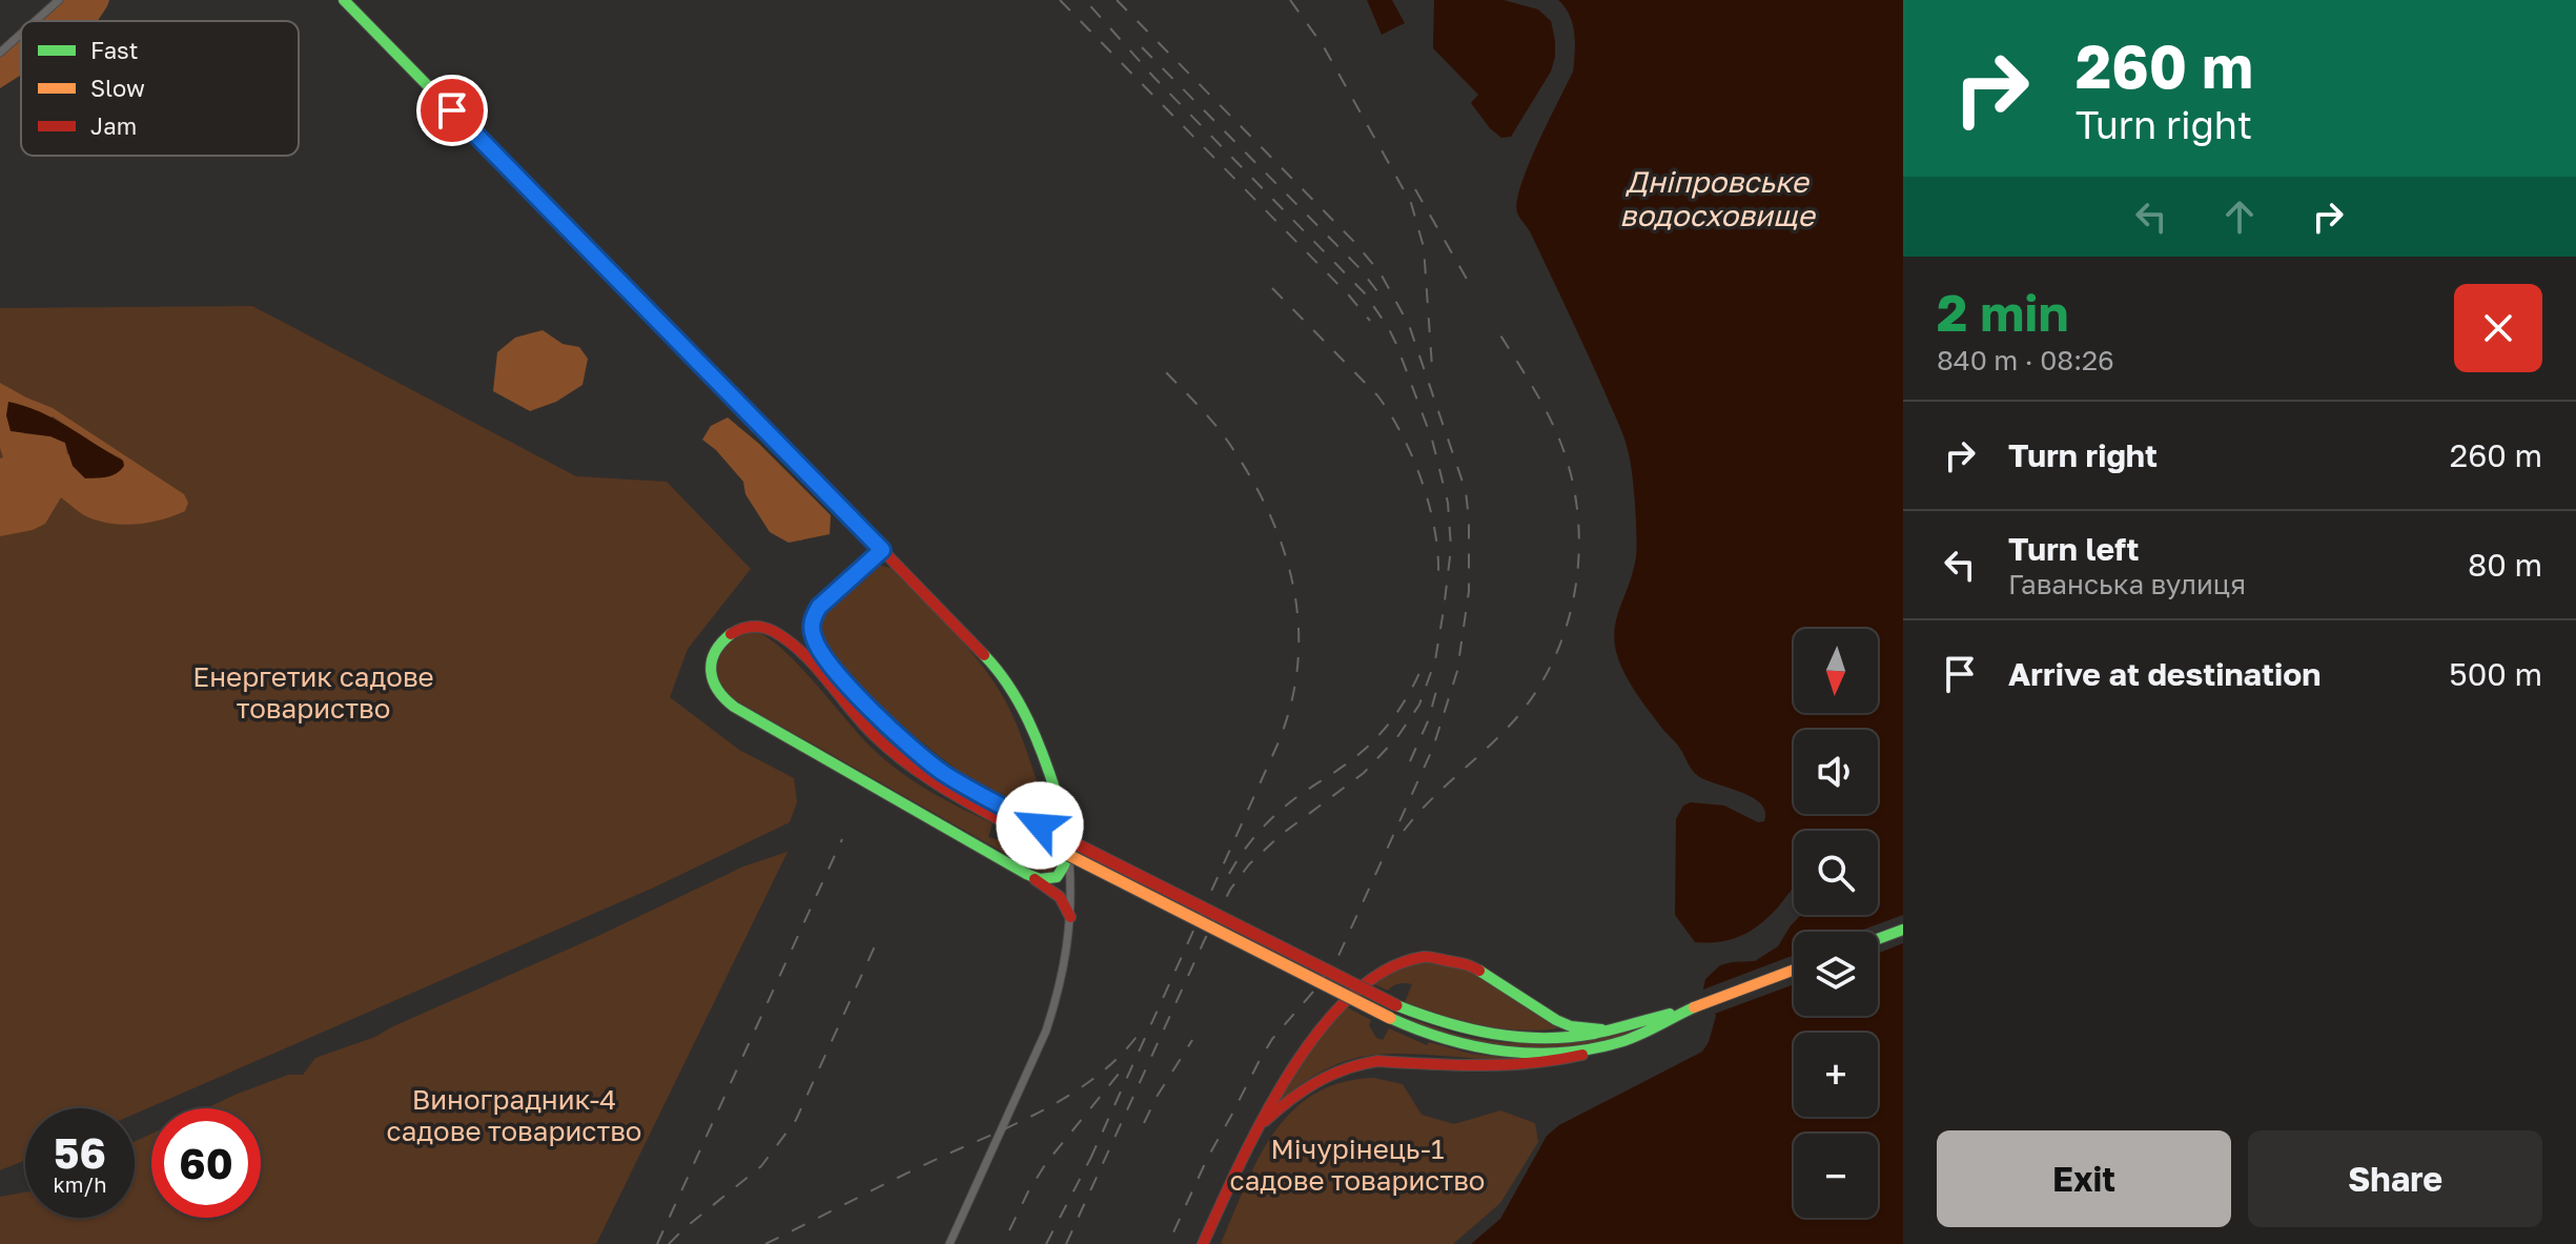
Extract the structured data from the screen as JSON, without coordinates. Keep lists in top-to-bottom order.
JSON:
{
  "water": ["Дніпровське водосховище"],
  "parks": ["Енергетик садове товариство", "Виноградник-4 садове товариство", "Мічурінець-1 садове товариство"],
  "legend": ["Fast", "Slow", "Jam"],
  "north": "bottom",
  "page": {
    "turn": ["260 m", "Turn right"],
    "heading": ["2 min", "840 m · 08:26"],
    "list": [
      {
        "name": "Turn right",
        "value": "260 m"
      },
      {
        "name": "Turn left",
        "note": "Гаванська вулиця",
        "value": "80 m"
      },
      {
        "name": "Arrive at destination",
        "value": "500 m"
      }
    ],
    "map_buttons": ["+", "−"],
    "speed": "56 km/h",
    "limit": "60",
    "buttons": ["Exit", "Share"]
  }
}
